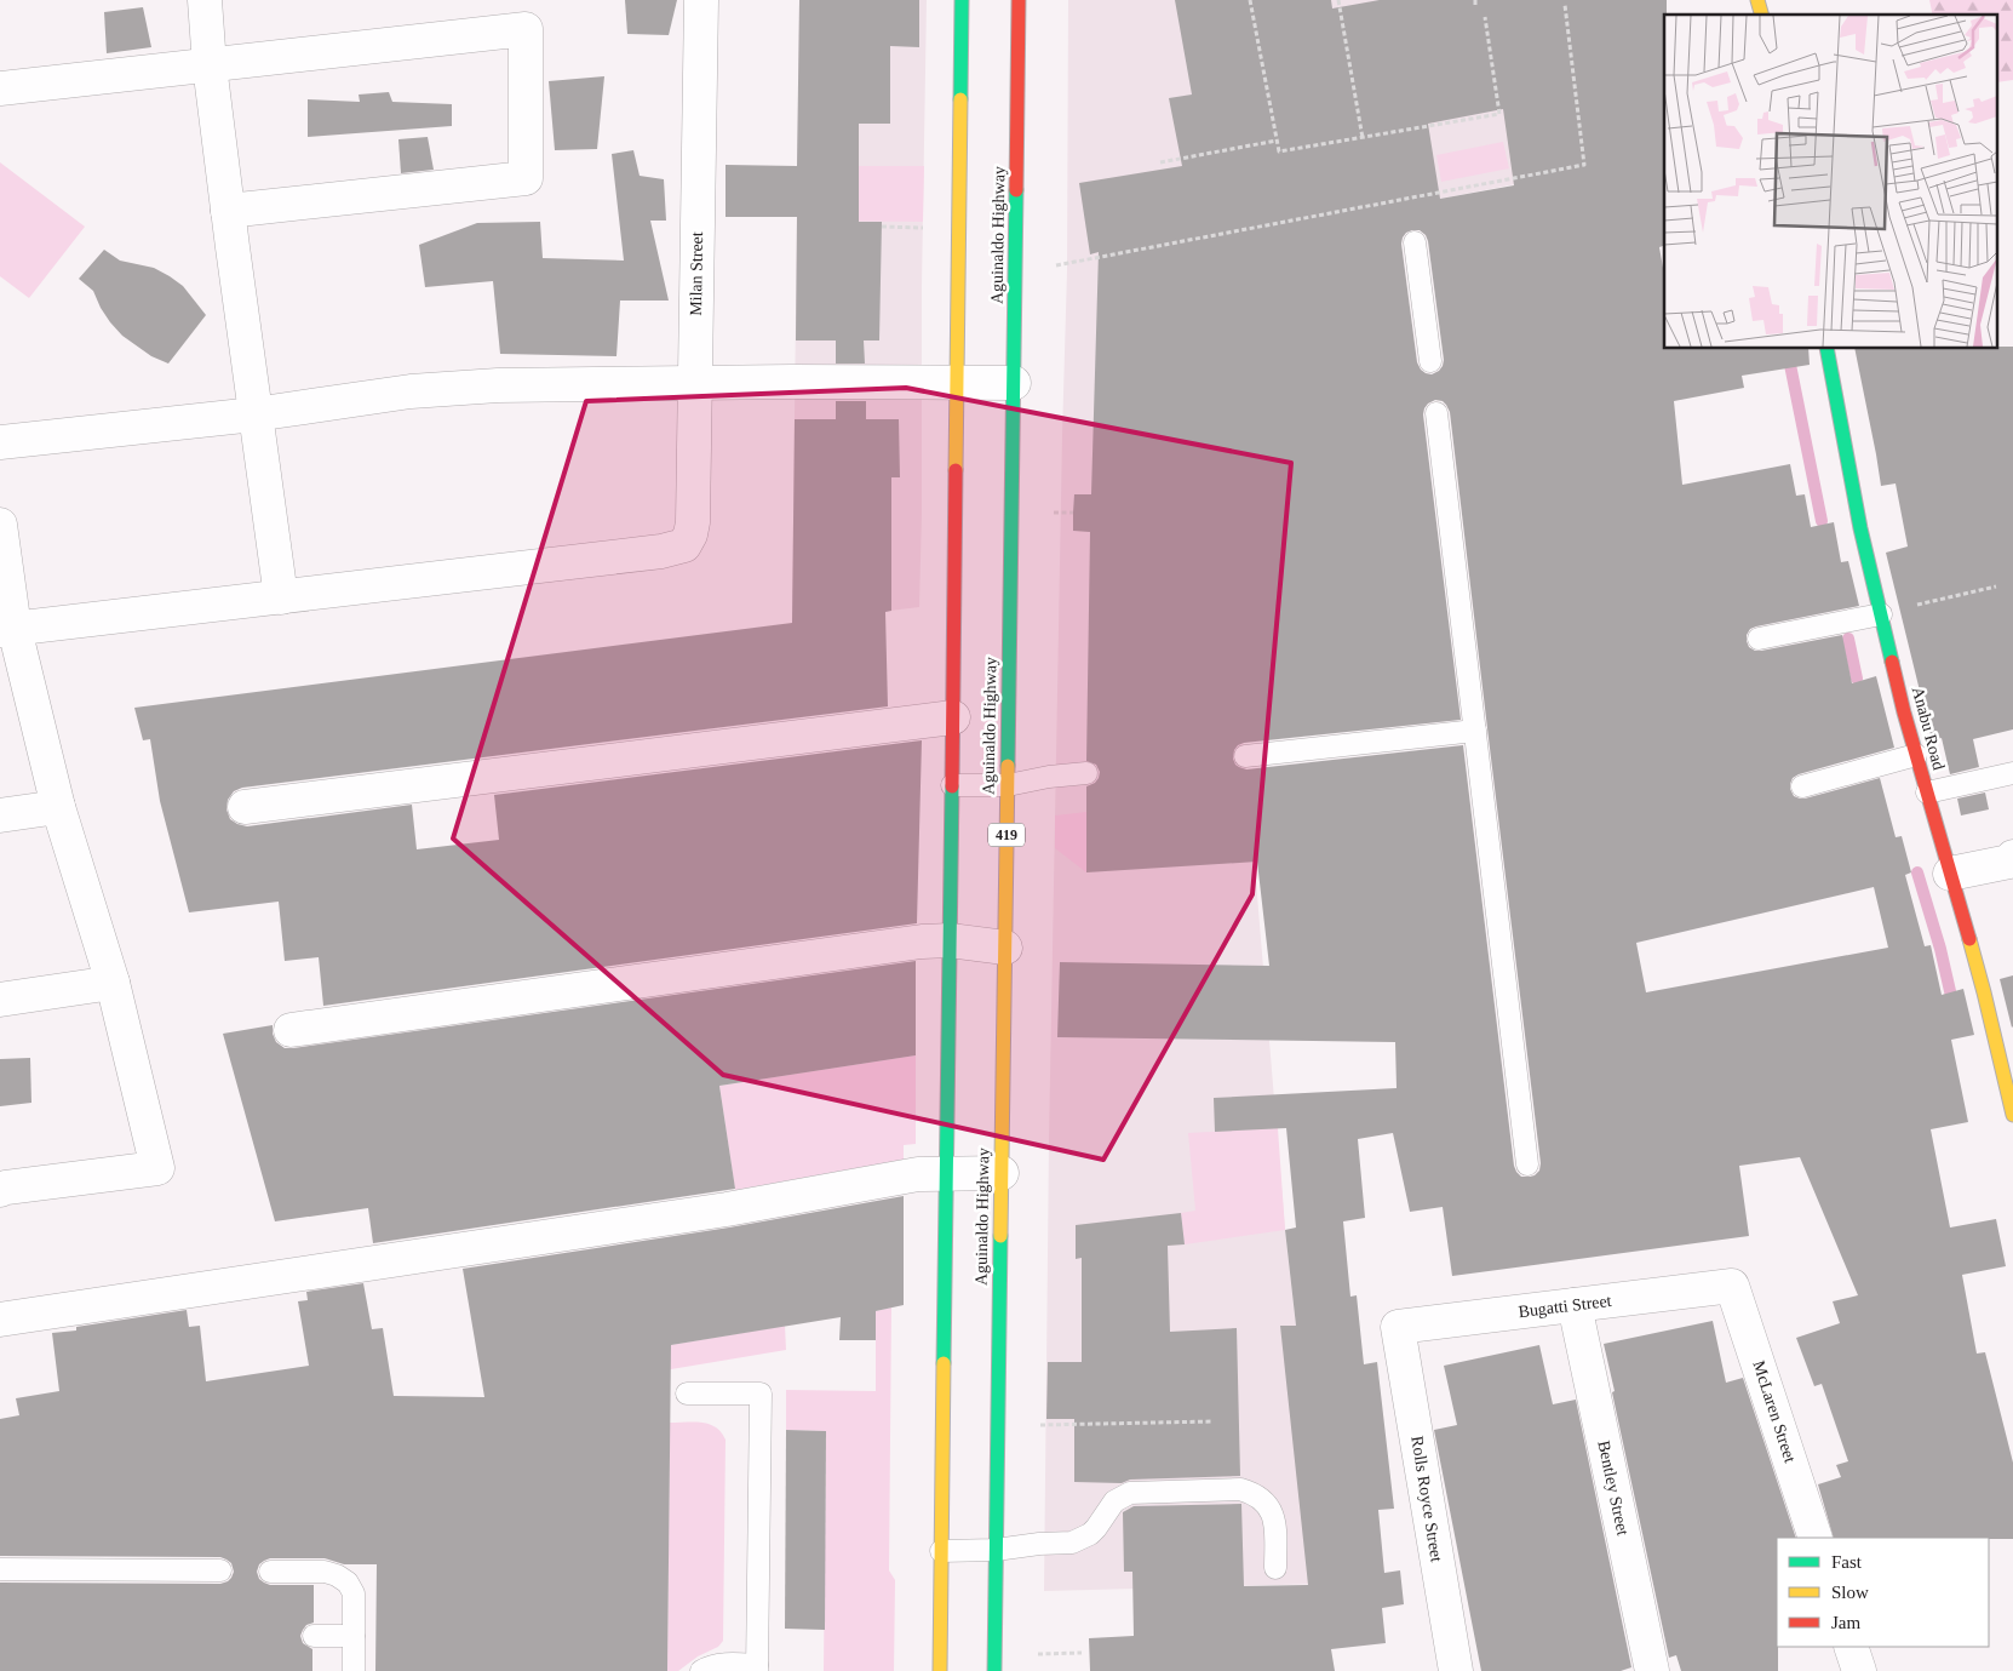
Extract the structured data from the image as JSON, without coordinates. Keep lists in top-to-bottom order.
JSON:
{
  "streets": {
    "main road": ["Aguinaldo Highway", "Anabu Road", "419"],
    "street": [
      "Milan Street",
      "Bugatti Street",
      "McLaren Street",
      "Bentley Street",
      "Rolls Royce Street"
    ]
  },
  "crossings": [
    ["Bugatti Street", "McLaren Street"],
    ["Bugatti Street", "Bentley Street"],
    ["Bugatti Street", "Rolls Royce Street"]
  ],
  "legend": ["Fast", "Slow", "Jam"]
}
